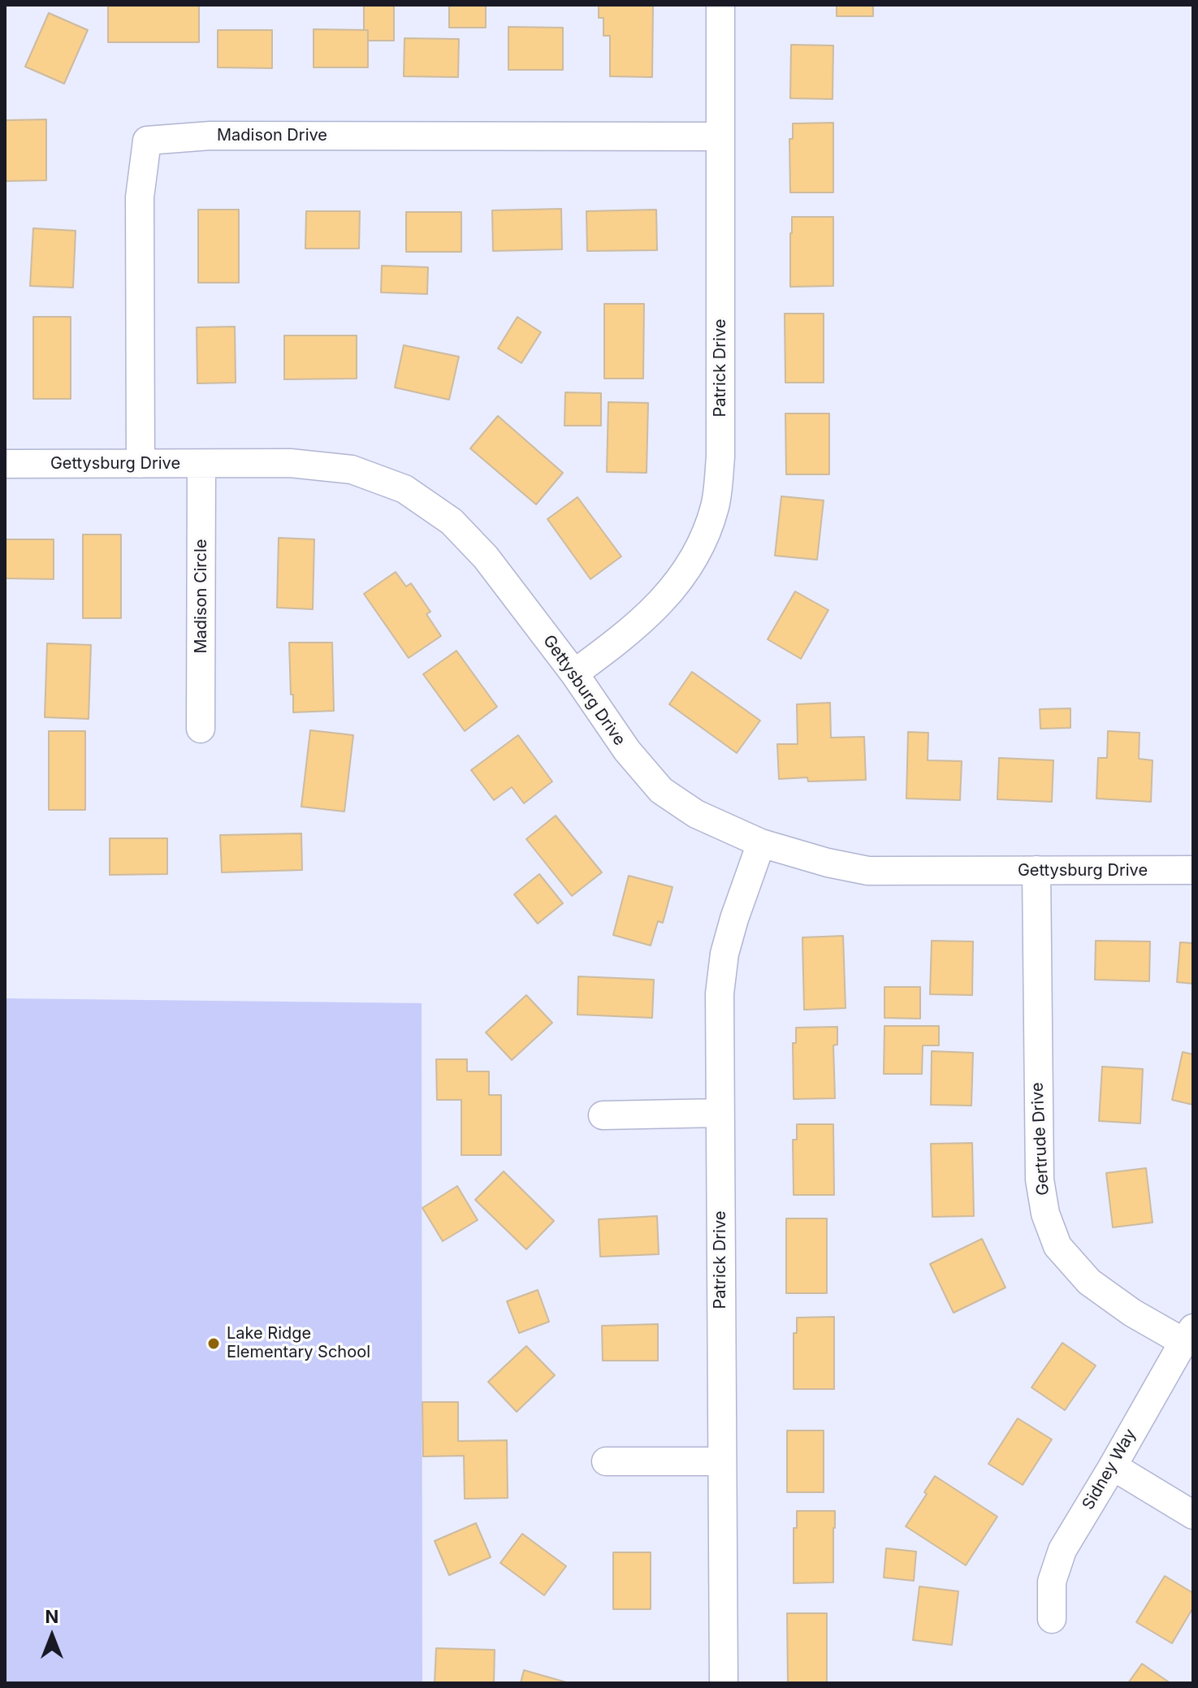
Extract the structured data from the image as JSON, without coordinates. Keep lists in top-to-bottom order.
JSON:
{
  "streets": {
    "street": [
      "Madison Drive",
      "Patrick Drive",
      "Gettysburg Drive",
      "Madison Circle",
      "Gertrude Drive",
      "Sidney Way"
    ]
  },
  "crossings": [
    ["Madison Drive", "Patrick Drive"],
    ["Madison Drive", "Gettysburg Drive"],
    ["Patrick Drive", "Gettysburg Drive"],
    ["Gettysburg Drive", "Madison Circle"],
    ["Gettysburg Drive", "Gertrude Drive"],
    ["Gertrude Drive", "Sidney Way"]
  ],
  "places": ["Lake Ridge Elementary School"],
  "north": "top"
}
